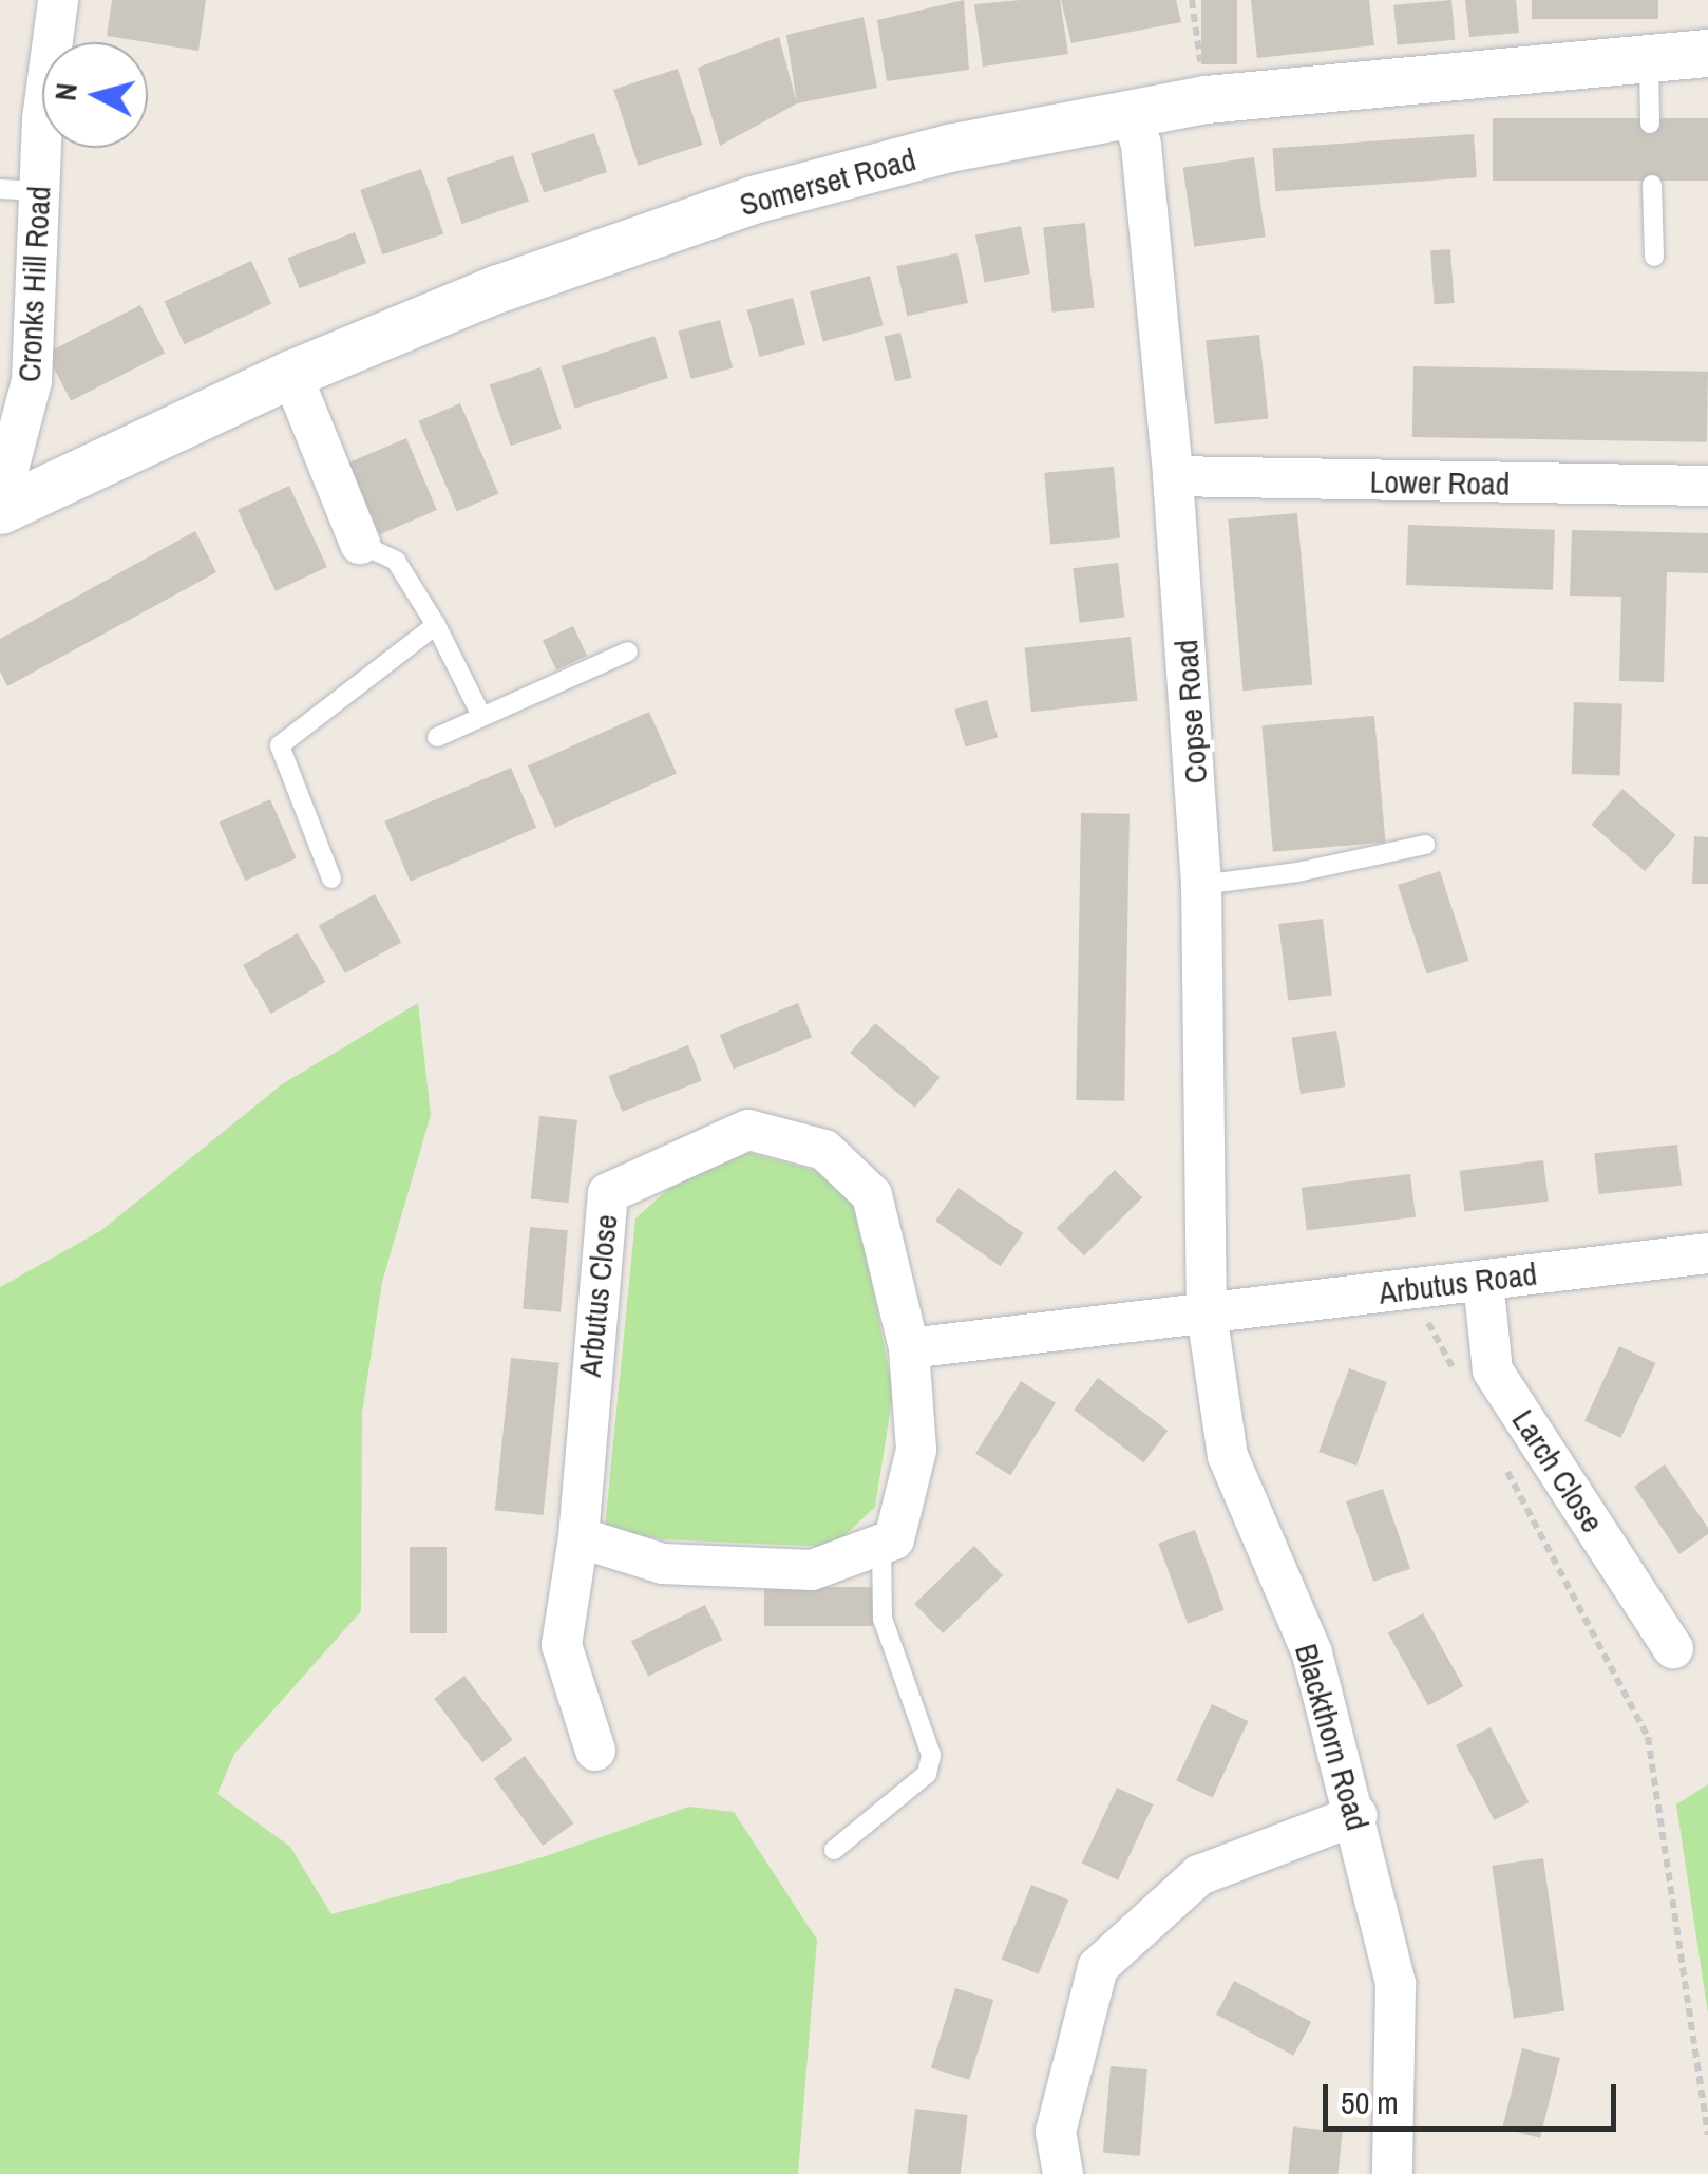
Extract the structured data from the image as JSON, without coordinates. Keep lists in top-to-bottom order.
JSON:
{
  "streets": {
    "street": [
      "Somerset Road",
      "Cronks Hill Road",
      "Lower Road",
      "Copse Road",
      "Arbutus Road",
      "Arbutus Close",
      "Larch Close",
      "Blackthorn Road"
    ]
  },
  "crossings": [
    ["Somerset Road", "Copse Road"],
    ["Lower Road", "Copse Road"],
    ["Copse Road", "Arbutus Road"],
    ["Copse Road", "Blackthorn Road"],
    ["Arbutus Road", "Larch Close"],
    ["Arbutus Road", "Blackthorn Road"]
  ],
  "scale_bar": "50 m",
  "north": "left"
}
